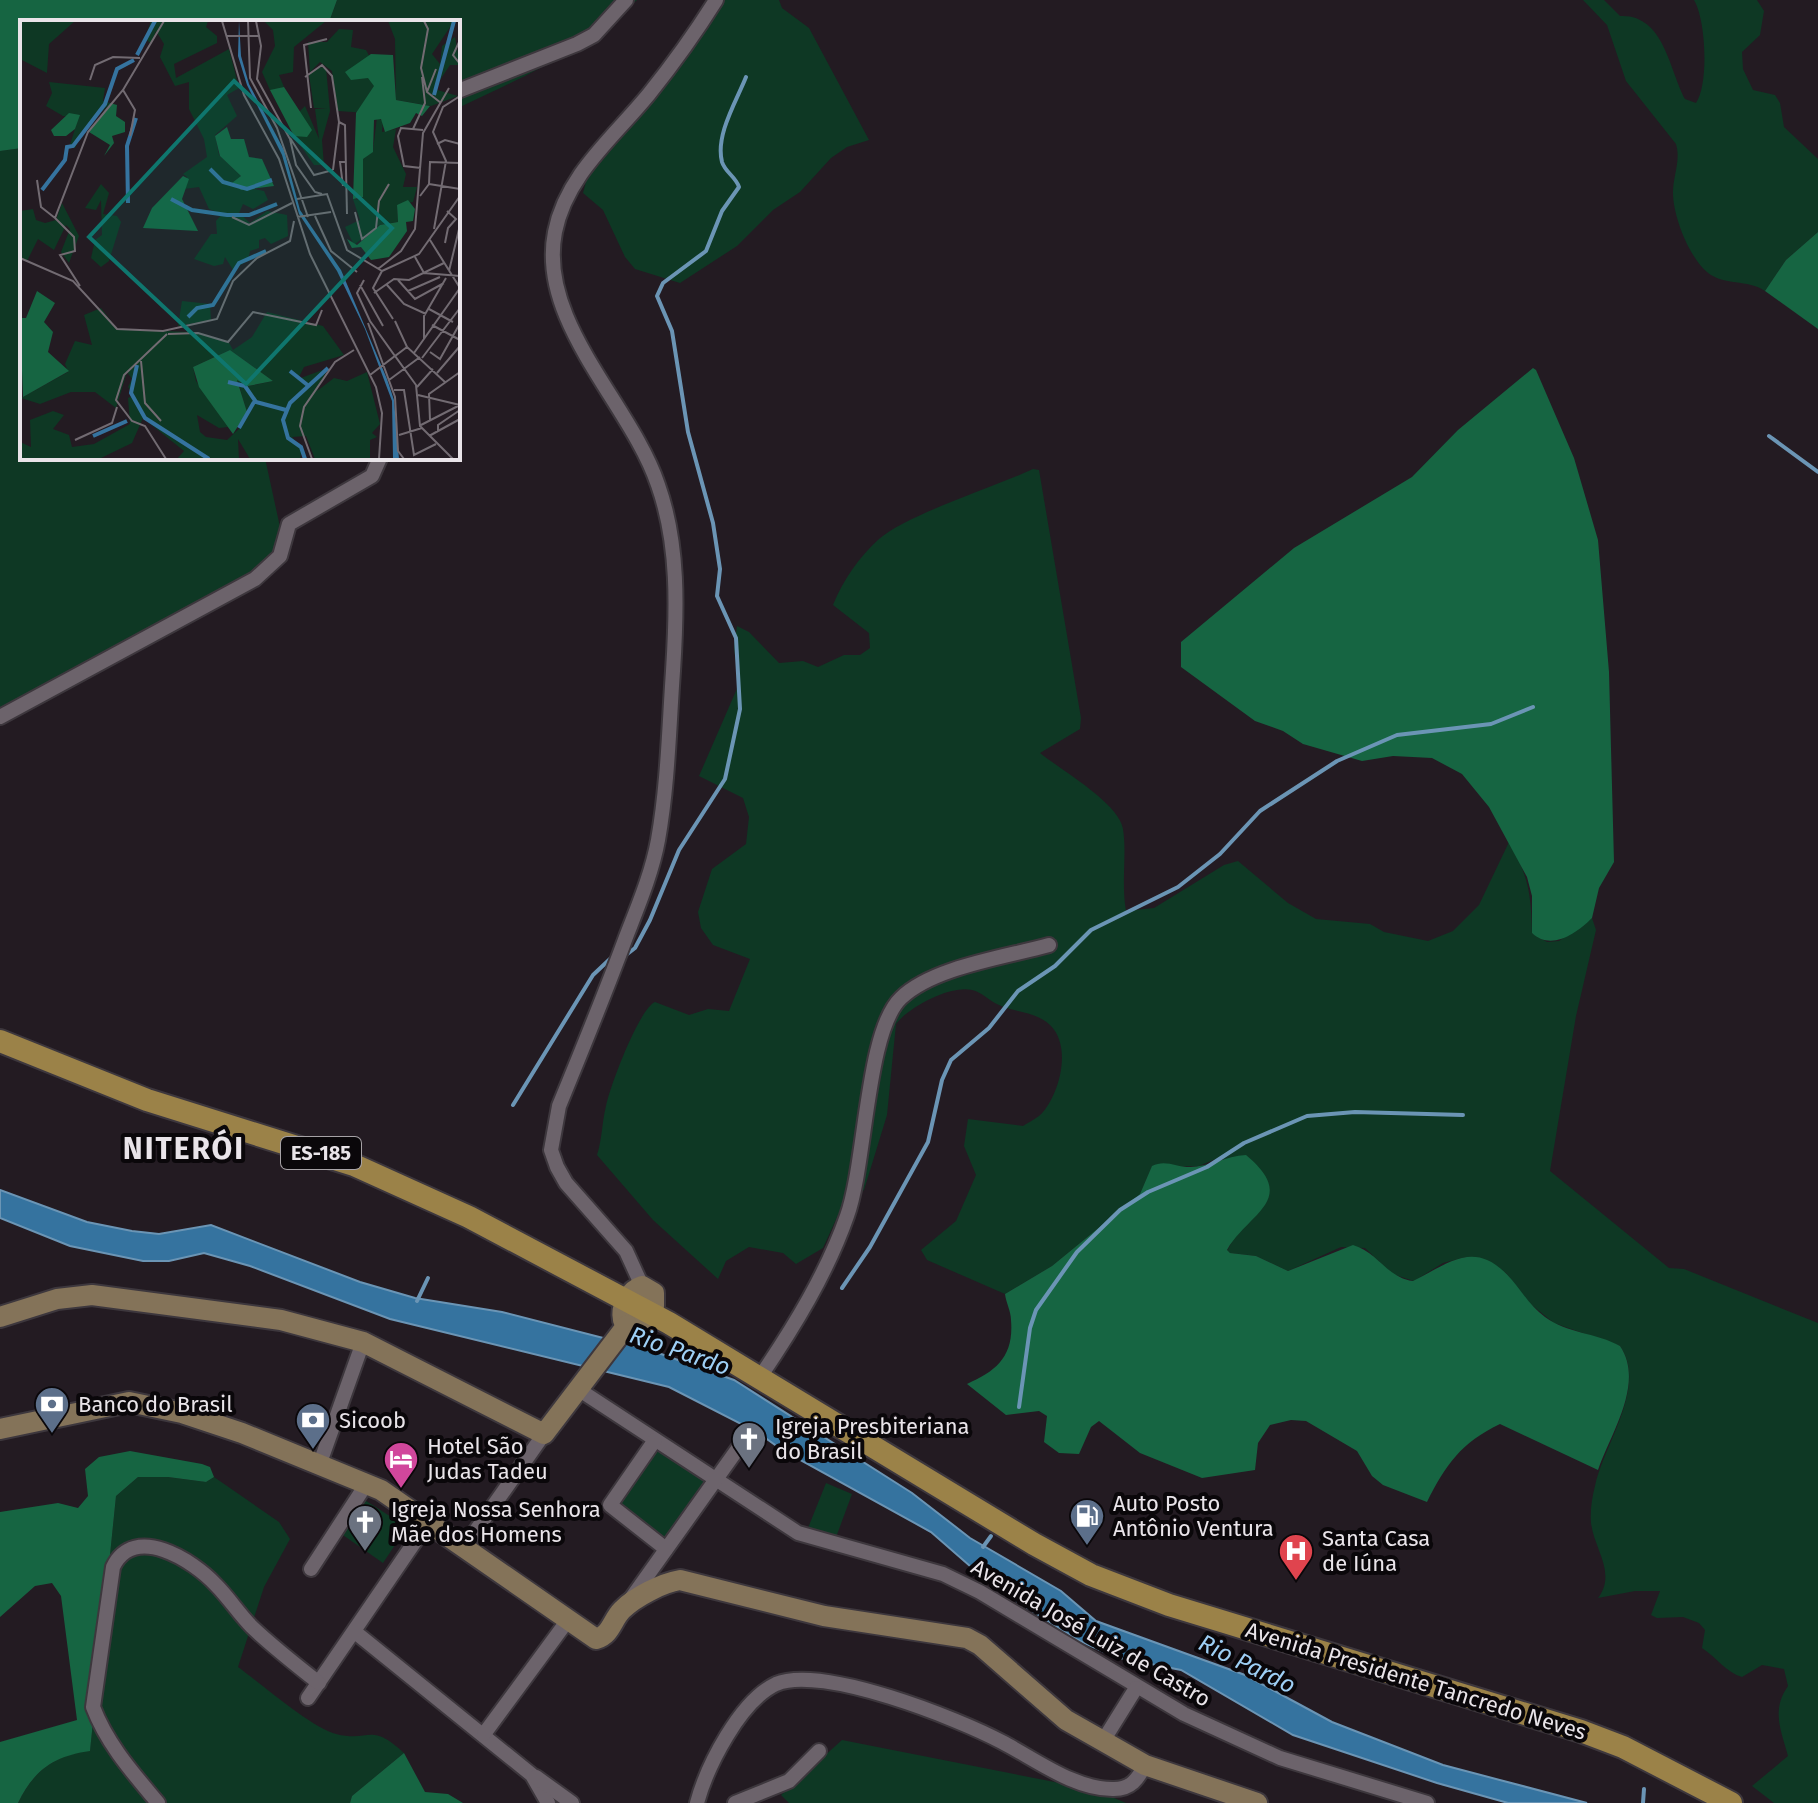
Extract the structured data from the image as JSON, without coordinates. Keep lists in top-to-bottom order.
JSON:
{
  "streets": {
    "main road": ["ES-185", "Avenida Presidente Tancredo Neves"],
    "street": ["Avenida José Luiz de Castro"]
  },
  "districts": ["NITERÓI"],
  "water": ["Rio Pardo"],
  "places": {
    "bank": ["Banco do Brasil", "Sicoob"],
    "church": ["Igreja Presbiteriana do Brasil", "Igreja Nossa Senhora Mãe dos Homens"],
    "hotel": ["Hotel São Judas Tadeu"],
    "fuel station": ["Auto Posto Antônio Ventura"],
    "hospital": ["Santa Casa de Iúna"]
  }
}
